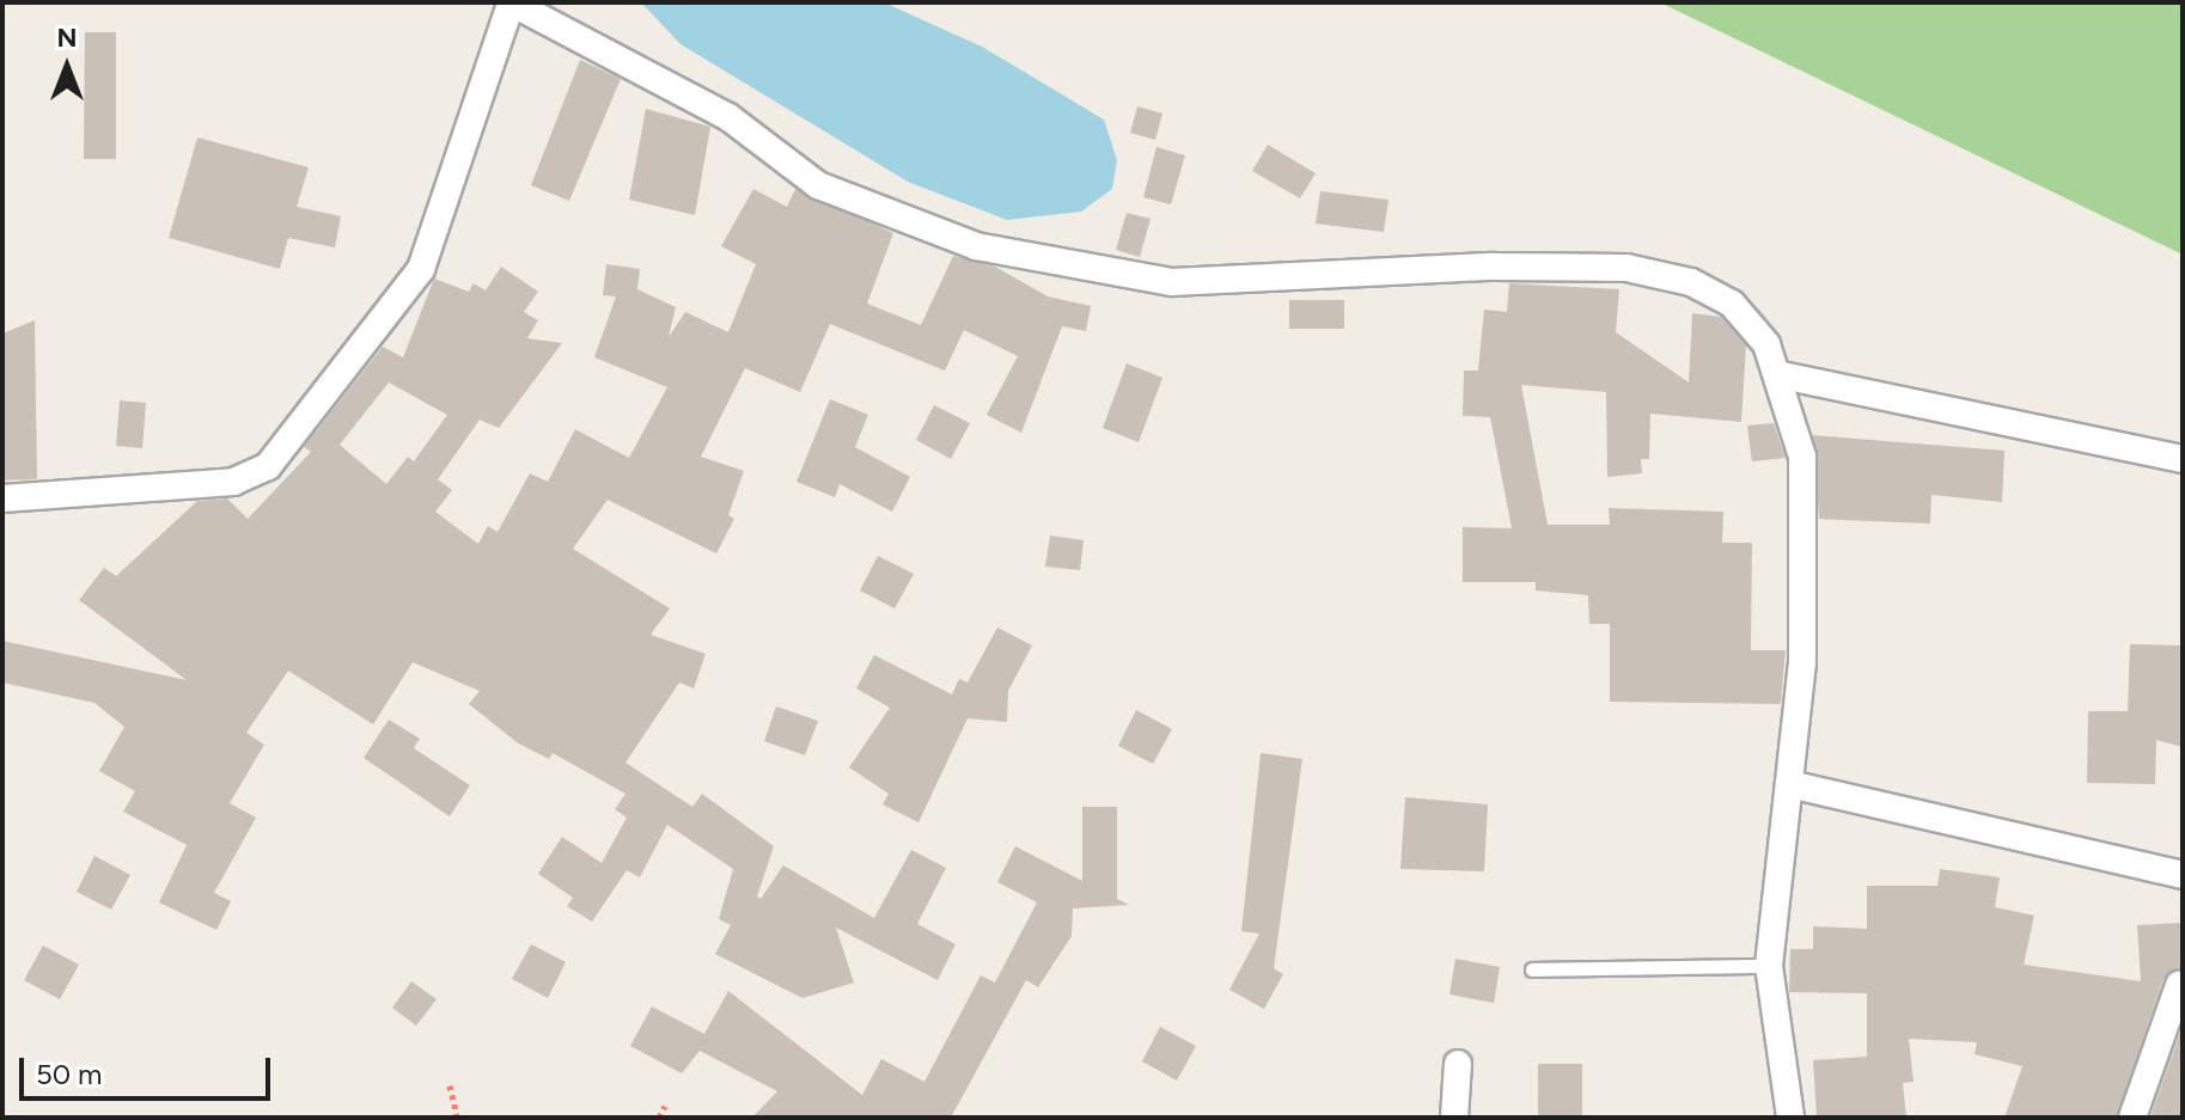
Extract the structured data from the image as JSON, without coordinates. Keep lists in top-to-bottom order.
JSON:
{
  "scale_bar": "50 m",
  "north": "top"
}
